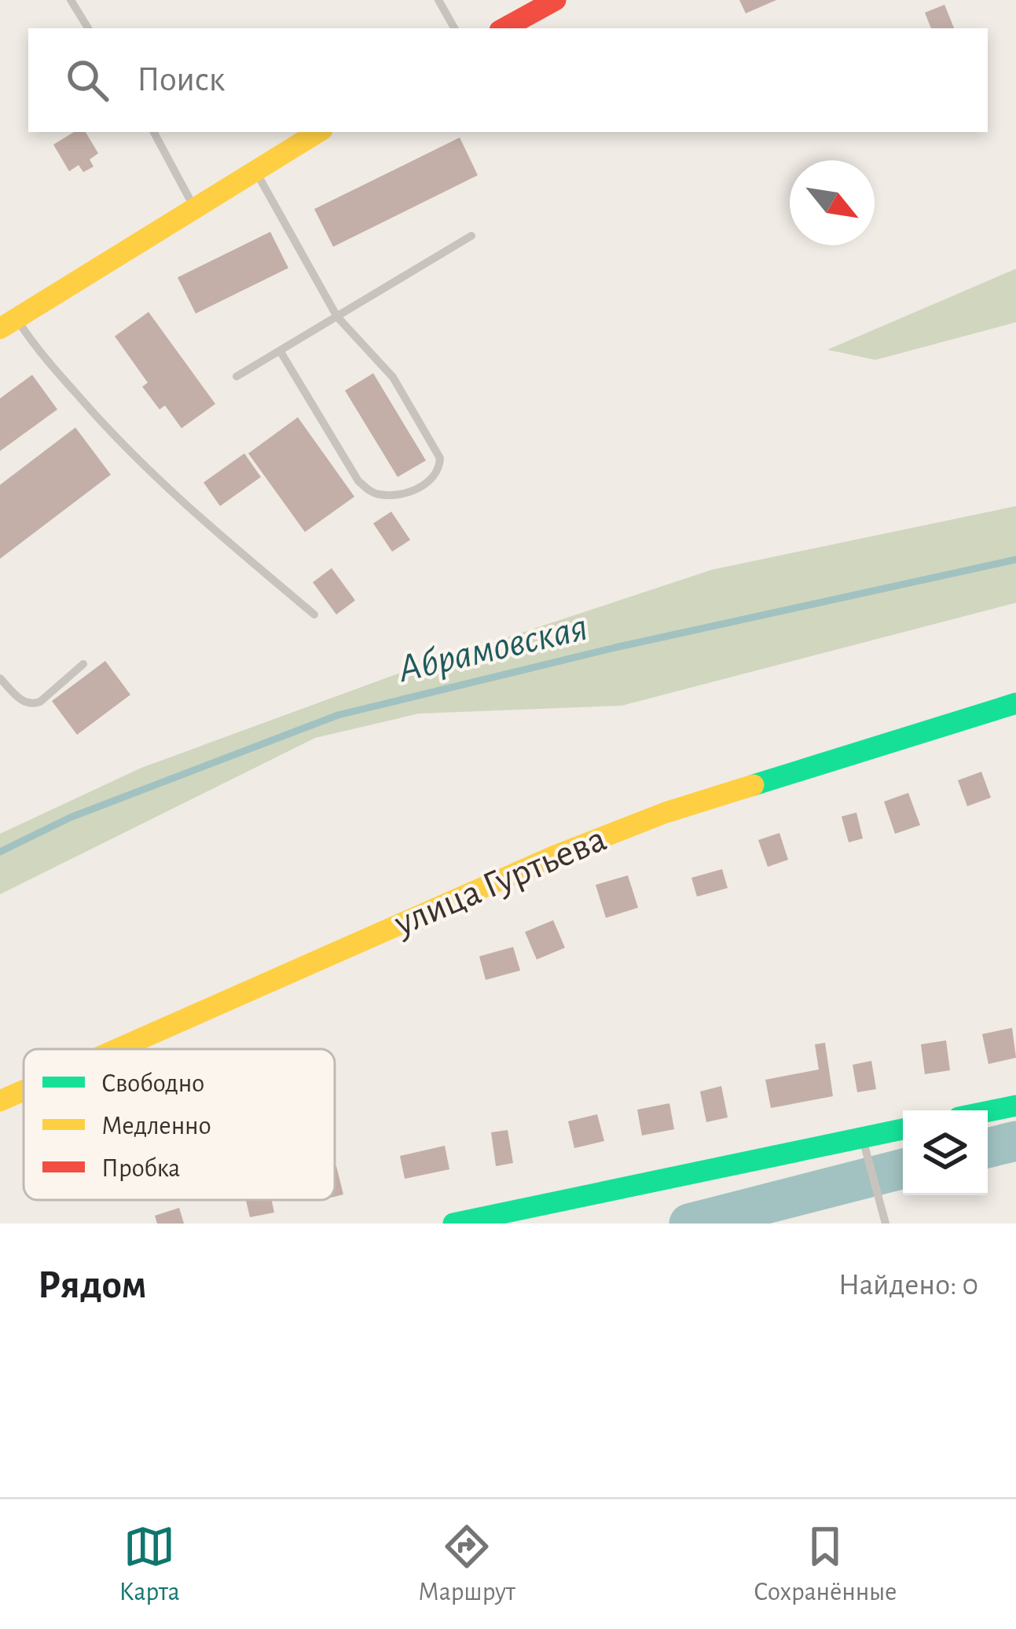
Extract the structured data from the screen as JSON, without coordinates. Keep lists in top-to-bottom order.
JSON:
{
  "streets": {
    "street": ["улица Гуртьева"]
  },
  "water": ["Абрамовская"],
  "legend": ["Свободно", "Медленно", "Пробка"],
  "north": "bottom right",
  "page": {
    "search": "Поиск",
    "heading": ["Рядом", "Найдено: 0"],
    "nav": ["Карта", "Маршрут", "Сохранённые"]
  }
}
